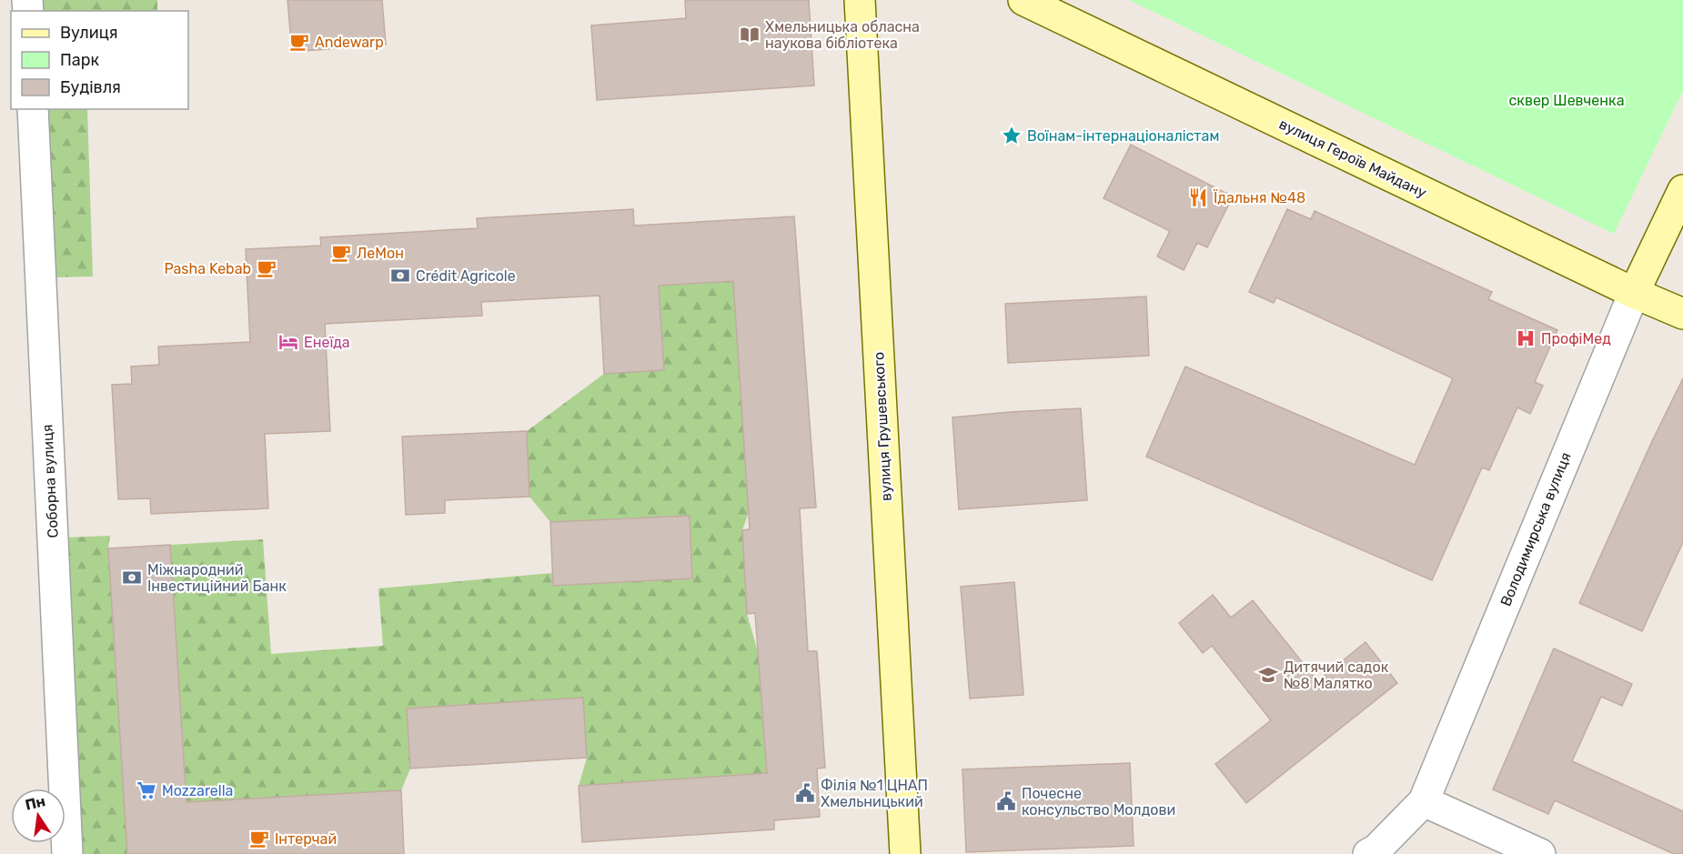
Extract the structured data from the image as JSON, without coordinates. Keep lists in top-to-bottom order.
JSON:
{
  "streets": {
    "street": [
      "вулиця Героїв Майдану",
      "вулиця Грушевського",
      "Соборна вулиця",
      "Володимирська вулиця"
    ]
  },
  "crossings": [
    ["вулиця Героїв Майдану", "Володимирська вулиця"]
  ],
  "parks": ["сквер Шевченка"],
  "places": {
    "library": ["Хмельницька обласна наукова бібліотека"],
    "cafe": [
      "Andewarp",
      "ЛеМон",
      "Pasha Kebab",
      "Інтерчай"
    ],
    "place": ["Воїнам-інтернаціоналістам"],
    "restaurant": ["Їдальня №48"],
    "bank": ["Crédit Agricole", "Міжнародний Інвестиційний Банк"],
    "hospital": ["ПрофіМед"],
    "hotel": ["Енеїда"],
    "school or university": ["Дитячий садок №8 Малятко"],
    "supermarket": ["Mozzarella"],
    "public building": ["Філія №1 ЦНАП Хмельницький", "Почесне консульство Молдови"]
  },
  "legend": ["Вулиця", "Парк", "Будівля"],
  "north": "top"
}
